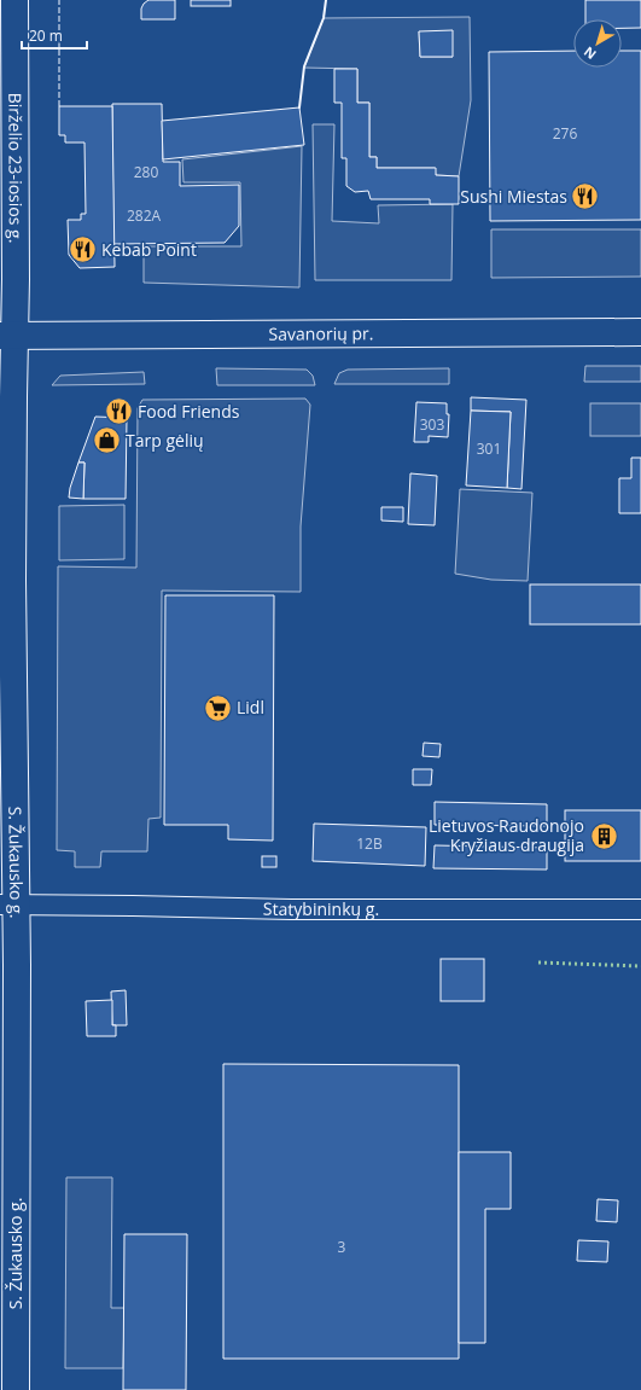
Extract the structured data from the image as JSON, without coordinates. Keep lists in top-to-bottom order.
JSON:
{
  "streets": {
    "main road": ["Birželio 23-iosios g.", "Savanorių pr.", "S. Žukausko g."],
    "street": ["Statybininkų g."]
  },
  "crossings": [
    ["Birželio 23-iosios g.", "Savanorių pr."],
    ["Birželio 23-iosios g.", "S. Žukausko g."],
    ["Savanorių pr.", "S. Žukausko g."],
    ["S. Žukausko g.", "Statybininkų g."]
  ],
  "places": {
    "restaurant": ["Sushi Miestas", "Kebab Point", "Food Friends"],
    "shop": ["Tarp gėlių"],
    "supermarket": ["Lidl"],
    "building": ["Lietuvos Raudonojo Kryžiaus draugija"]
  },
  "house_numbers": [
    "276",
    "280",
    "282A",
    "303",
    "301",
    "12B",
    "3"
  ],
  "scale_bar": "20 m",
  "north": "bottom left"
}
